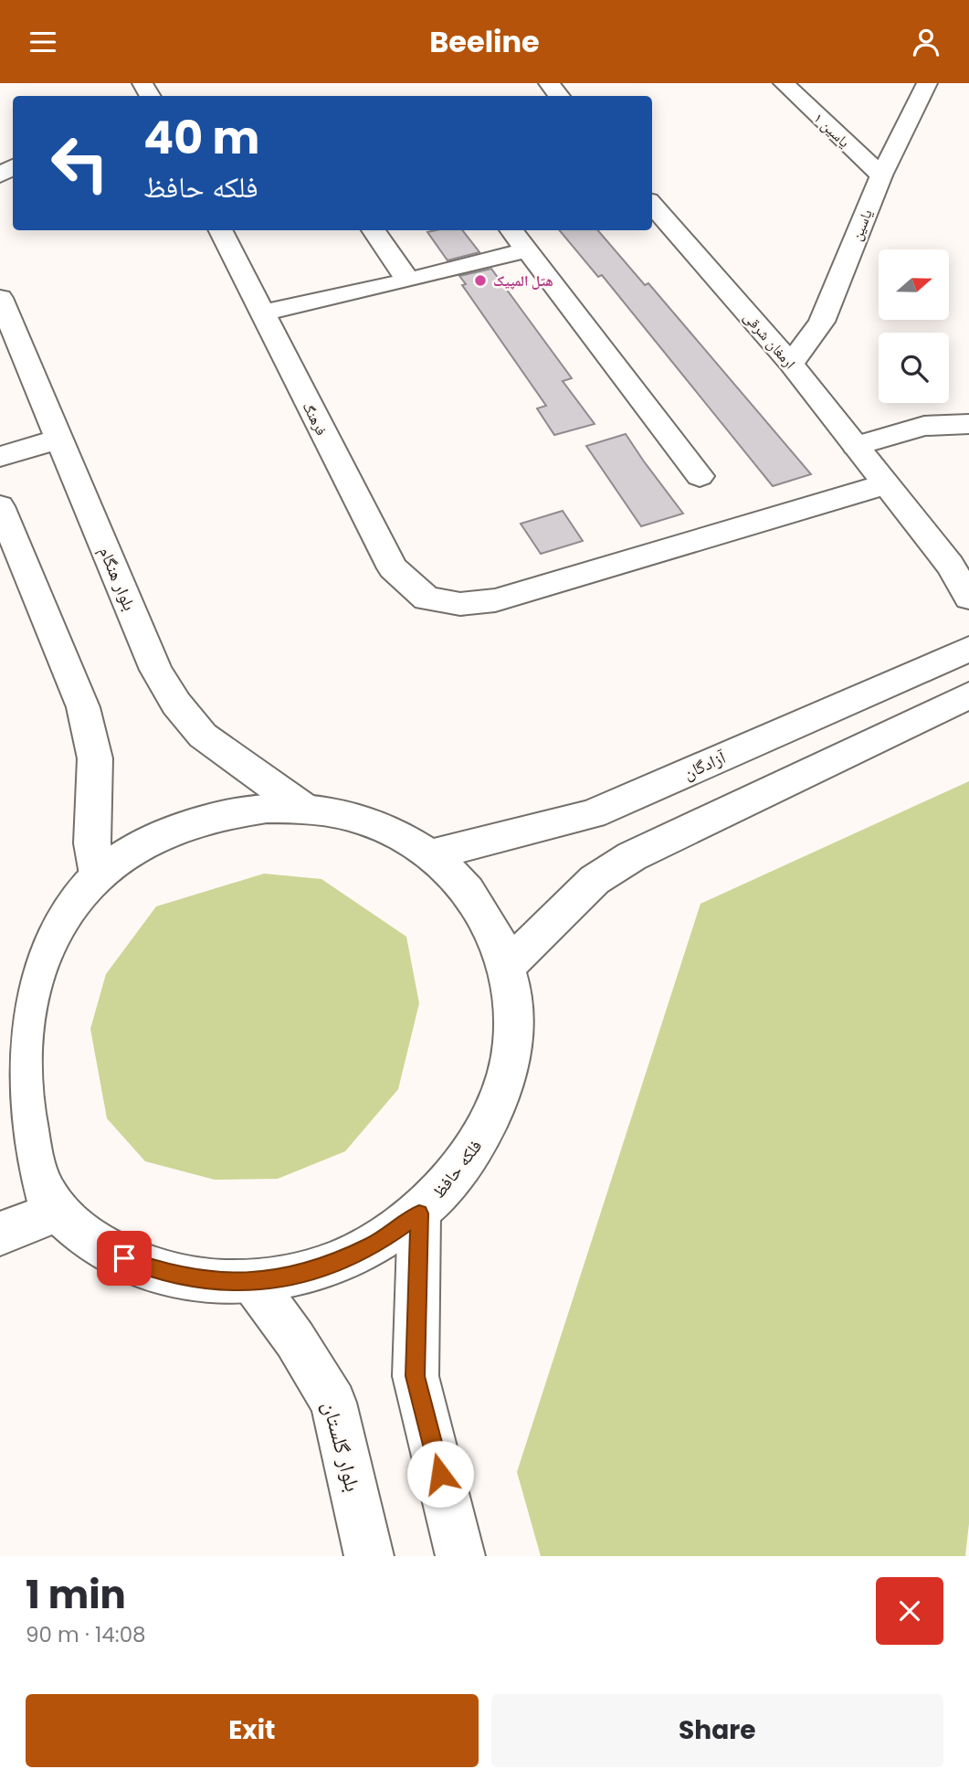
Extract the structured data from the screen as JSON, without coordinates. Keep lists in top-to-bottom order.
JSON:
{
  "streets": {
    "street": [
      "یاسین ۱",
      "یاسین",
      "ارمغان شرقی",
      "فرهنگ",
      "بلوار هنگام",
      "آزادگان",
      "فلکه حافظ",
      "بلوار گلستان"
    ]
  },
  "crossings": [
    ["یاسین ۱", "یاسین"],
    ["یاسین", "ارمغان شرقی"],
    ["ارمغان شرقی", "فرهنگ"],
    ["بلوار هنگام", "فلکه حافظ"],
    ["آزادگان", "فلکه حافظ"],
    ["فلکه حافظ", "بلوار گلستان"]
  ],
  "places": ["هتل المپیک"],
  "north": "right",
  "page": {
    "header": "Beeline",
    "turn": ["40 m", "فلکه حافظ"],
    "heading": ["1 min", "90 m · 14:08"],
    "buttons": ["Exit", "Share"]
  }
}
